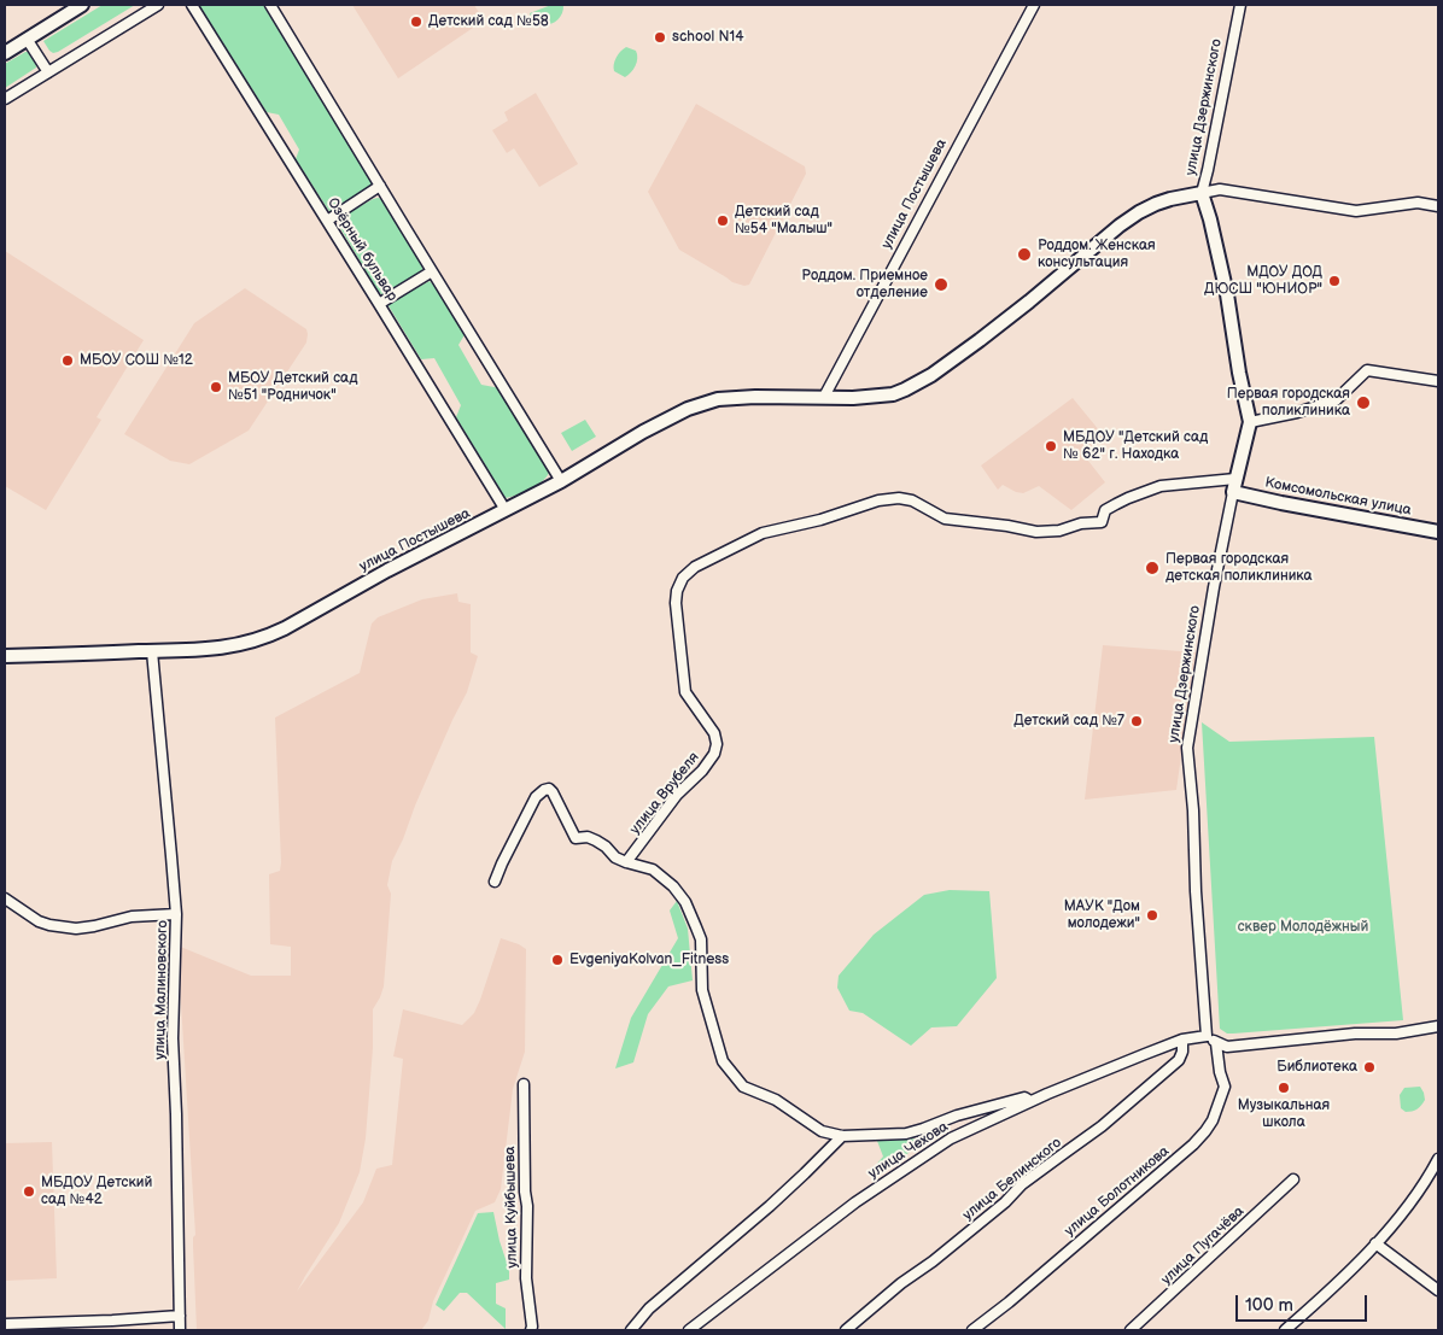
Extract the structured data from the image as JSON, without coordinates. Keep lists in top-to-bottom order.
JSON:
{
  "streets": {
    "main road": ["улица Дзержинского", "улица Постышева", "Комсомольская улица"],
    "street": [
      "Озёрный бульвар",
      "улица Врубеля",
      "улица Малиновского",
      "улица Чехова",
      "улица Белинского",
      "улица Болотникова",
      "улица Куйбышева",
      "улица Пугачёва"
    ]
  },
  "crossings": [
    ["улица Дзержинского", "улица Постышева"],
    ["улица Дзержинского", "Комсомольская улица"],
    ["улица Дзержинского", "улица Врубеля"],
    ["улица Дзержинского", "улица Чехова"],
    ["улица Постышева", "Озёрный бульвар"],
    ["улица Постышева", "улица Малиновского"],
    ["Комсомольская улица", "улица Врубеля"],
    ["улица Чехова", "улица Белинского"]
  ],
  "parks": ["сквер Молодёжный"],
  "places": [
    "Детский сад №58",
    "school N14",
    "Детский сад №54 \"Малыш\"",
    "Роддом. Женская консультация",
    "МДОУ ДОД ДЮСШ \"ЮНИОР\"",
    "Роддом. Приемное отделение",
    "МБОУ СОШ №12",
    "МБОУ Детский сад №51 \"Родничок\"",
    "Первая городская поликлиника",
    "МБДОУ \"Детский сад № 62\" г. Находка",
    "Первая городская детская поликлиника",
    "Детский сад №7",
    "МАУК \"Дом молодежи\"",
    "EvgeniyaKolvan_Fitness",
    "Библиотека",
    "Музыкальная школа",
    "МБДОУ Детский сад №42"
  ],
  "scale_bar": "100 m"
}
